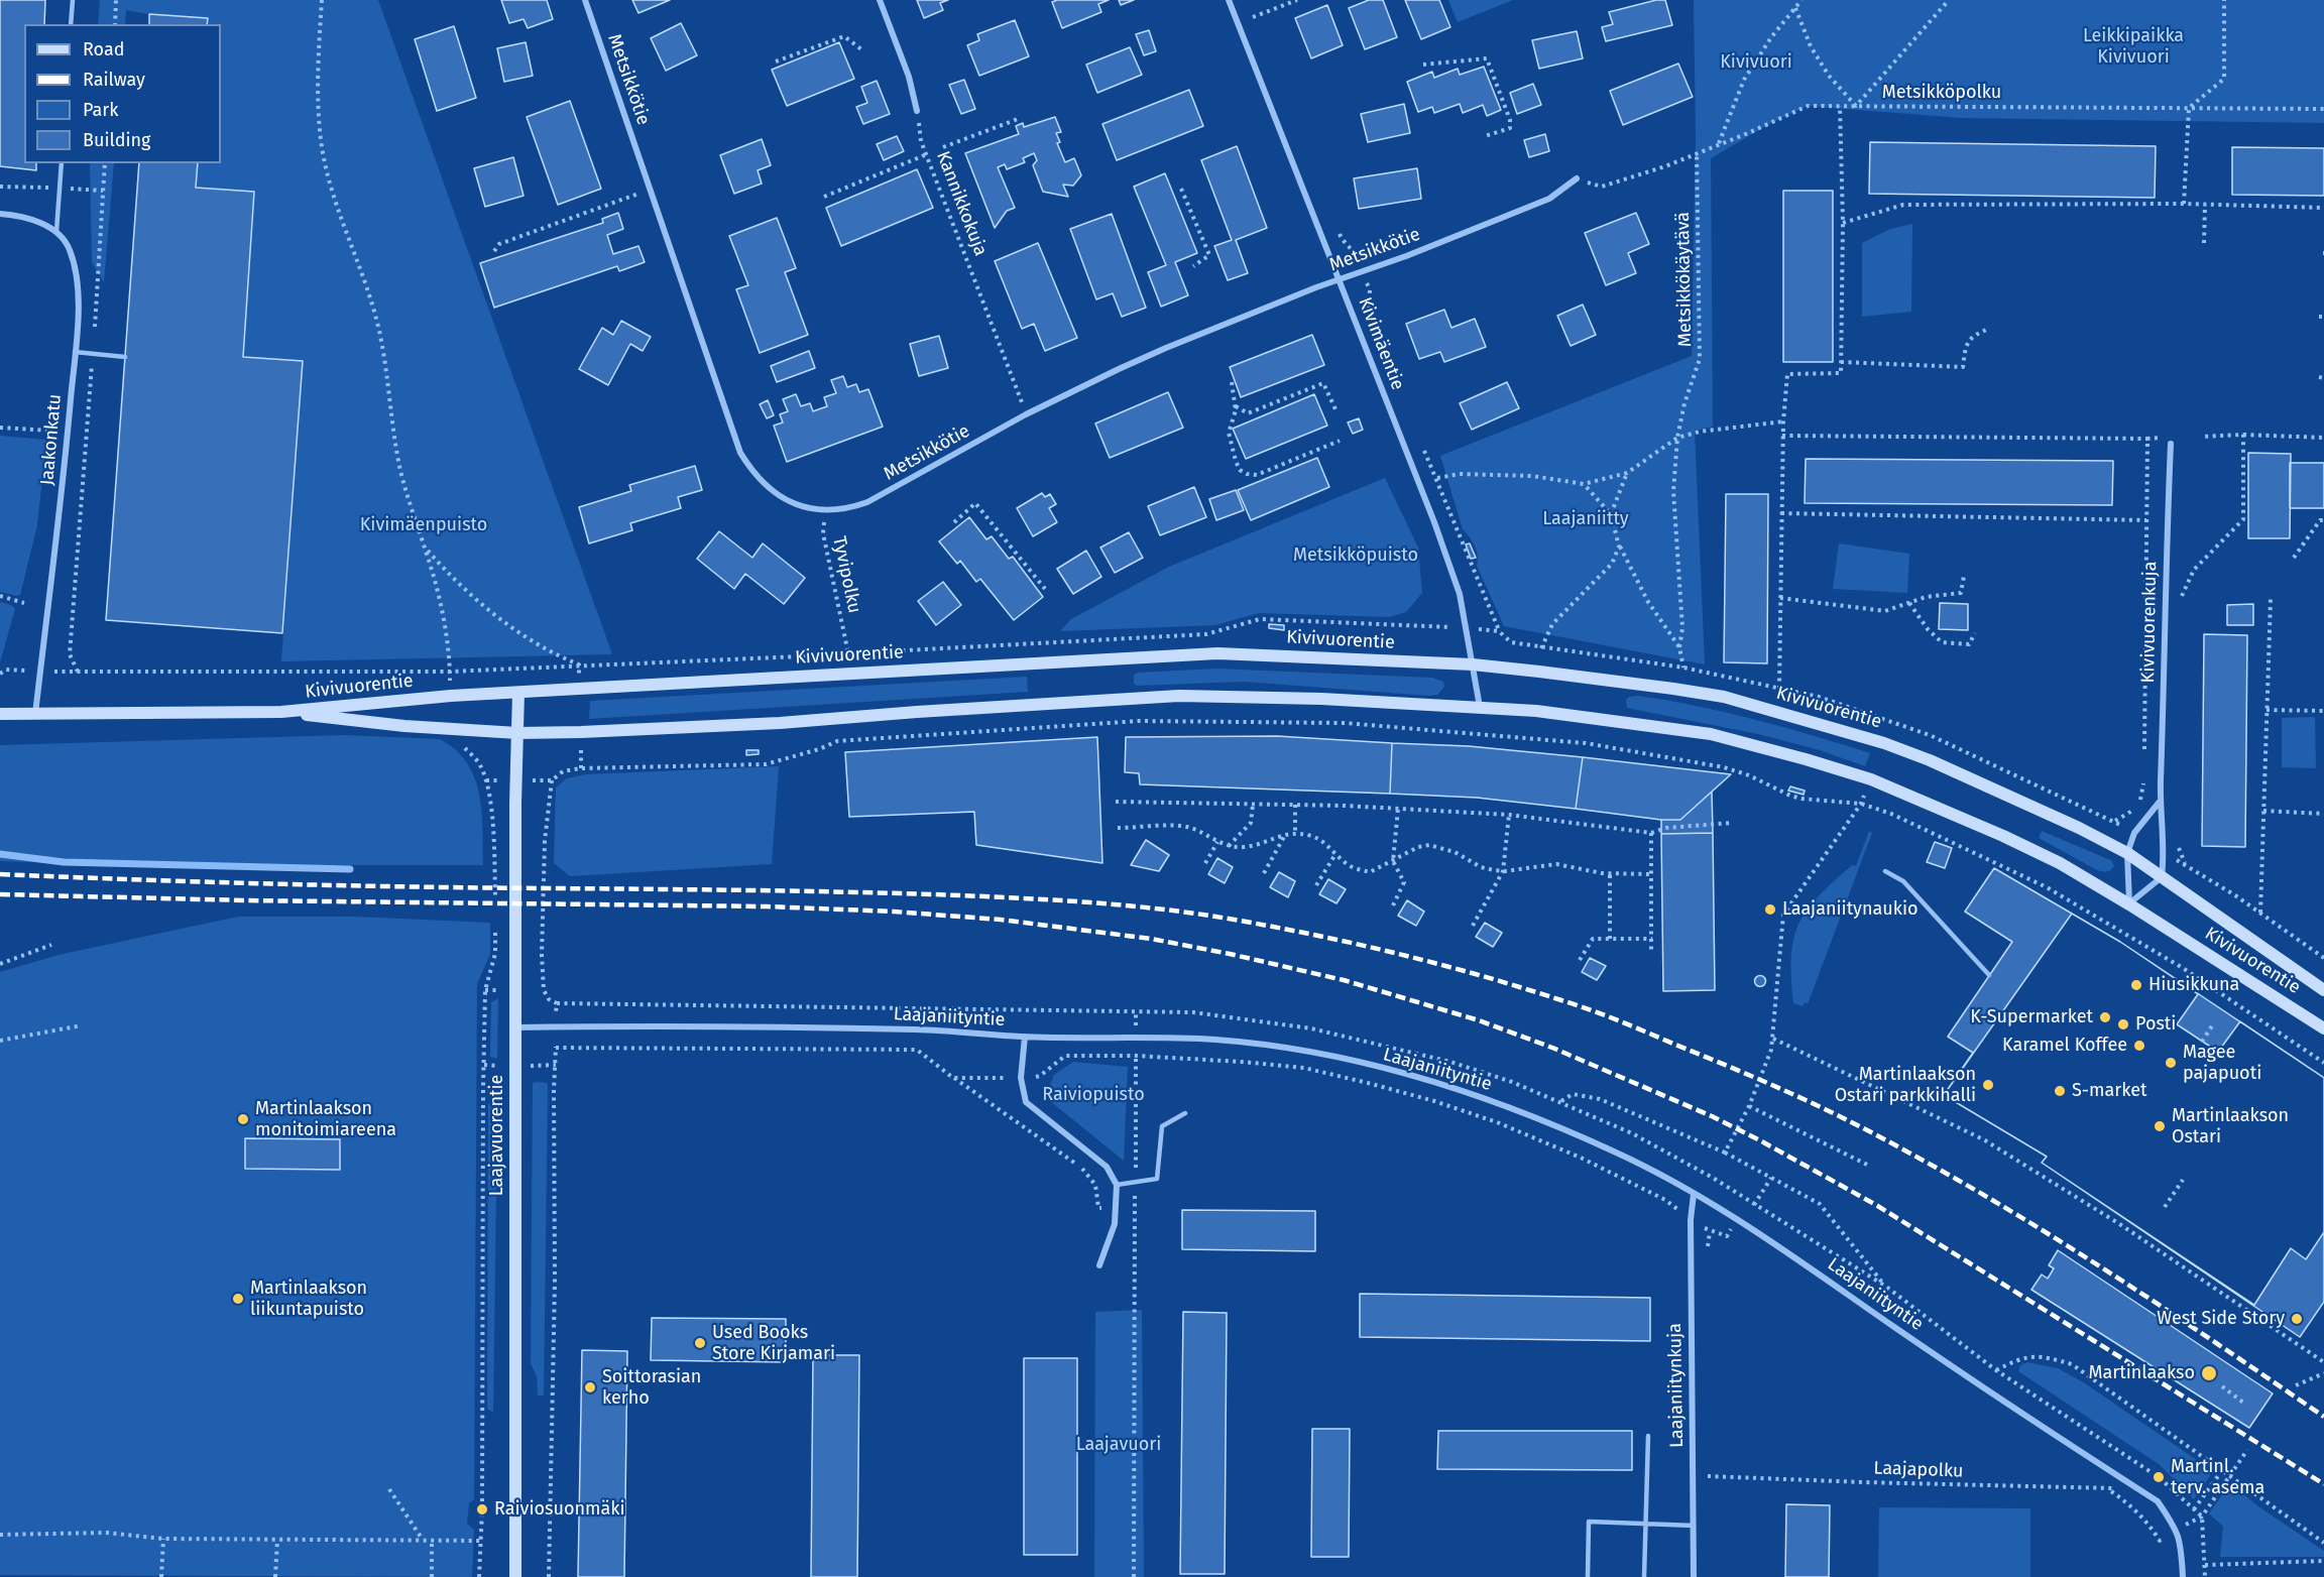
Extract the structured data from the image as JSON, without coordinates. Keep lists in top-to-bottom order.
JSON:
{
  "streets": {
    "street": [
      "Metsikkötie",
      "Kivimäentie",
      "Jaakonkatu",
      "Kivivuorenkuja",
      "Kivivuorentie",
      "Laajaniityntie",
      "Laajavuorentie",
      "Laajaniitynkuja"
    ],
    "path": [
      "Metsikköpolku",
      "Kannikkokuja",
      "Metsikkökäytävä",
      "Tyvipolku",
      "Laajapolku"
    ]
  },
  "crossings": [
    ["Metsikkötie", "Metsikköpolku"],
    ["Metsikkötie", "Kannikkokuja"],
    ["Metsikkötie", "Kivimäentie"],
    ["Metsikkötie", "Tyvipolku"],
    ["Metsikköpolku", "Metsikkökäytävä"],
    ["Kivimäentie", "Kivivuorentie"],
    ["Jaakonkatu", "Kivivuorentie"],
    ["Kivivuorenkuja", "Kivivuorentie"],
    ["Kivivuorentie", "Laajavuorentie"],
    ["Laajaniityntie", "Laajavuorentie"],
    ["Laajaniityntie", "Laajaniitynkuja"],
    ["Laajaniityntie", "Laajapolku"]
  ],
  "parks": [
    "Leikkipaikka Kivivuori",
    "Kivivuori",
    "Laajaniitty",
    "Kivimäenpuisto",
    "Metsikköpuisto",
    "Raiviopuisto",
    "Laajavuori"
  ],
  "places": [
    "Laajaniitynaukio",
    "Hiusikkuna",
    "K-Supermarket",
    "Posti",
    "Karamel Koffee",
    "Magee pajapuoti",
    "Martinlaakson Ostari parkkihalli",
    "S-market",
    "Martinlaakson monitoimiareena",
    "Martinlaakson Ostari",
    "Martinlaakson liikuntapuisto",
    "West Side Story",
    "Used Books Store Kirjamari",
    "Martinlaakso",
    "Soittorasian kerho",
    "Martinl. terv. asema",
    "Raiviosuonmäki"
  ],
  "legend": [
    "Road",
    "Railway",
    "Park",
    "Building"
  ]
}
